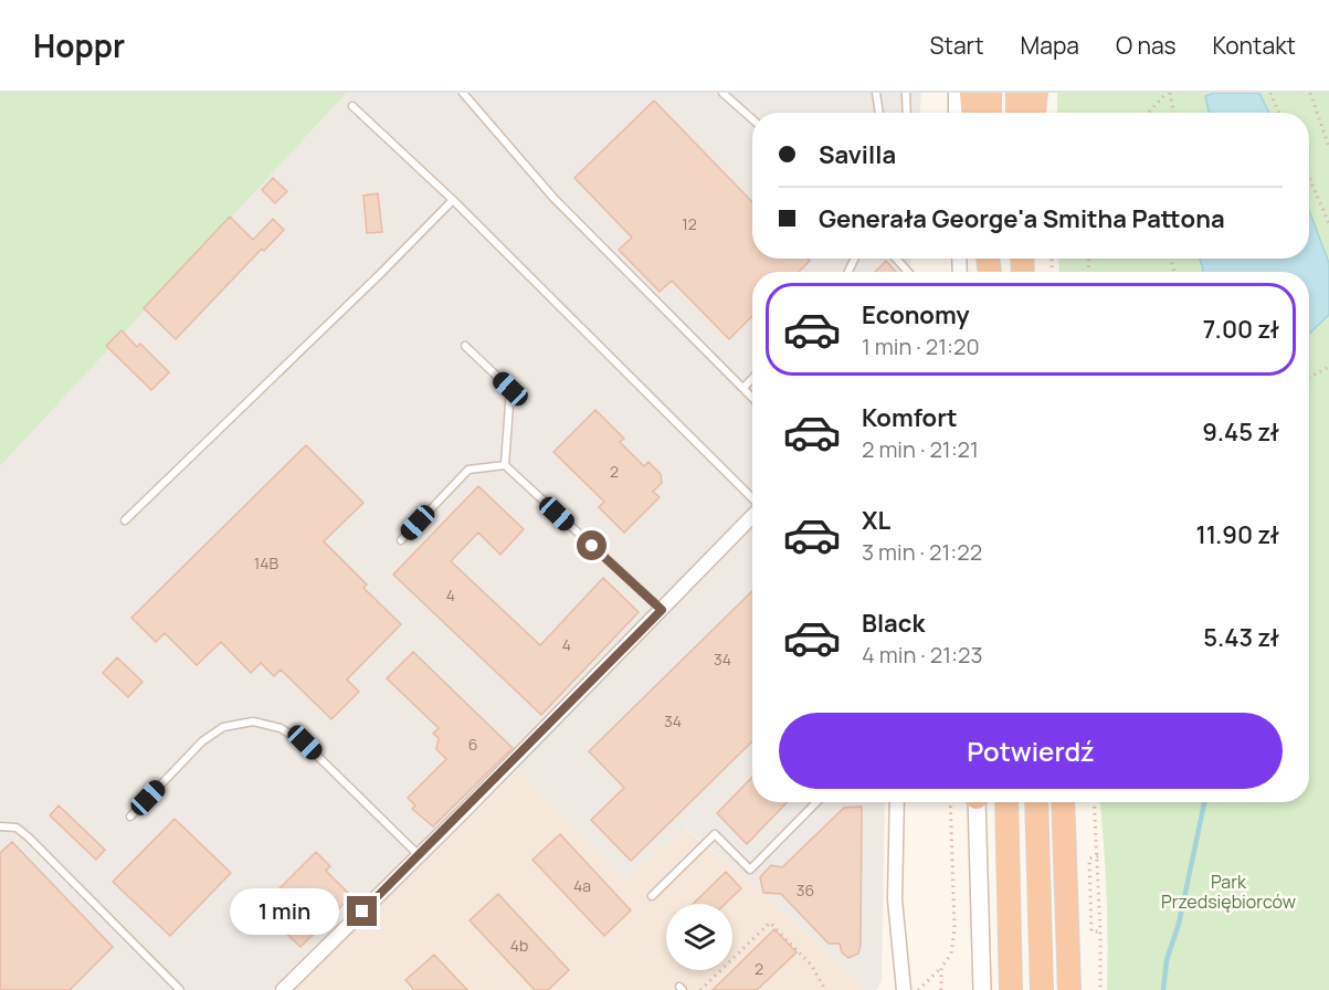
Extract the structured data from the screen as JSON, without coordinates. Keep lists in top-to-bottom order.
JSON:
{
  "parks": ["Park Przedsiębiorców"],
  "house_numbers": [
    "12",
    "2",
    "14B",
    "4",
    "4",
    "34",
    "34",
    "6",
    "4a",
    "36",
    "4b",
    "2"
  ],
  "page": {
    "header": "Hoppr",
    "nav": [
      "Start",
      "Mapa",
      "O nas",
      "Kontakt"
    ],
    "banner": ["Savilla", "Generała George'a Smitha Pattona"],
    "list": [
      {
        "name": "Economy",
        "note": "1 min · 21:20",
        "value": "7.00 zł"
      },
      {
        "name": "Komfort",
        "note": "2 min · 21:21",
        "value": "9.45 zł"
      },
      {
        "name": "XL",
        "note": "3 min · 21:22",
        "value": "11.90 zł"
      },
      {
        "name": "Black",
        "note": "4 min · 21:23",
        "value": "5.43 zł"
      }
    ],
    "buttons": "Potwierdź",
    "bubble": "1 min"
  }
}
